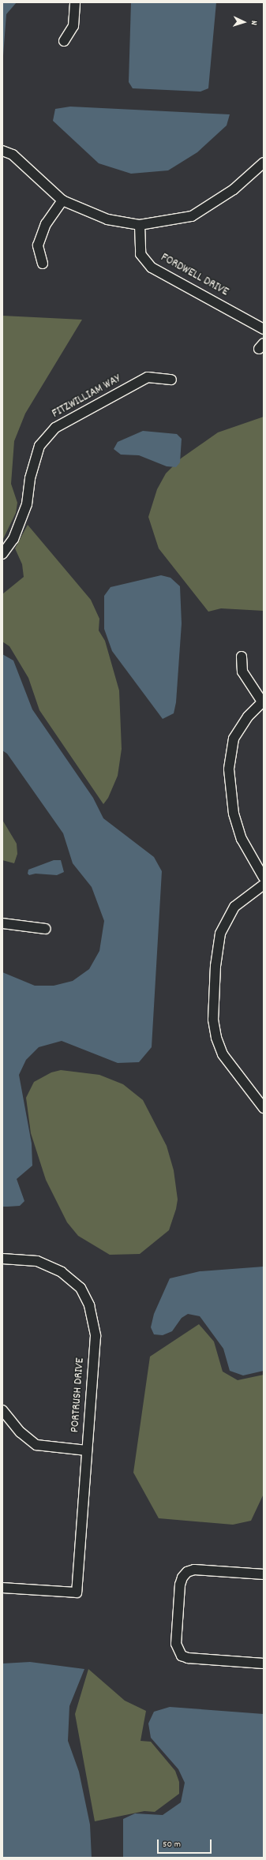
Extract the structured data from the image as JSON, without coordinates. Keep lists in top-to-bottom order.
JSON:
{
  "streets": {
    "street": ["FORDWELL DRIVE", "FITZWILLIAM WAY", "PORTRUSH DRIVE"]
  },
  "scale_bar": "50 m",
  "north": "right"
}
